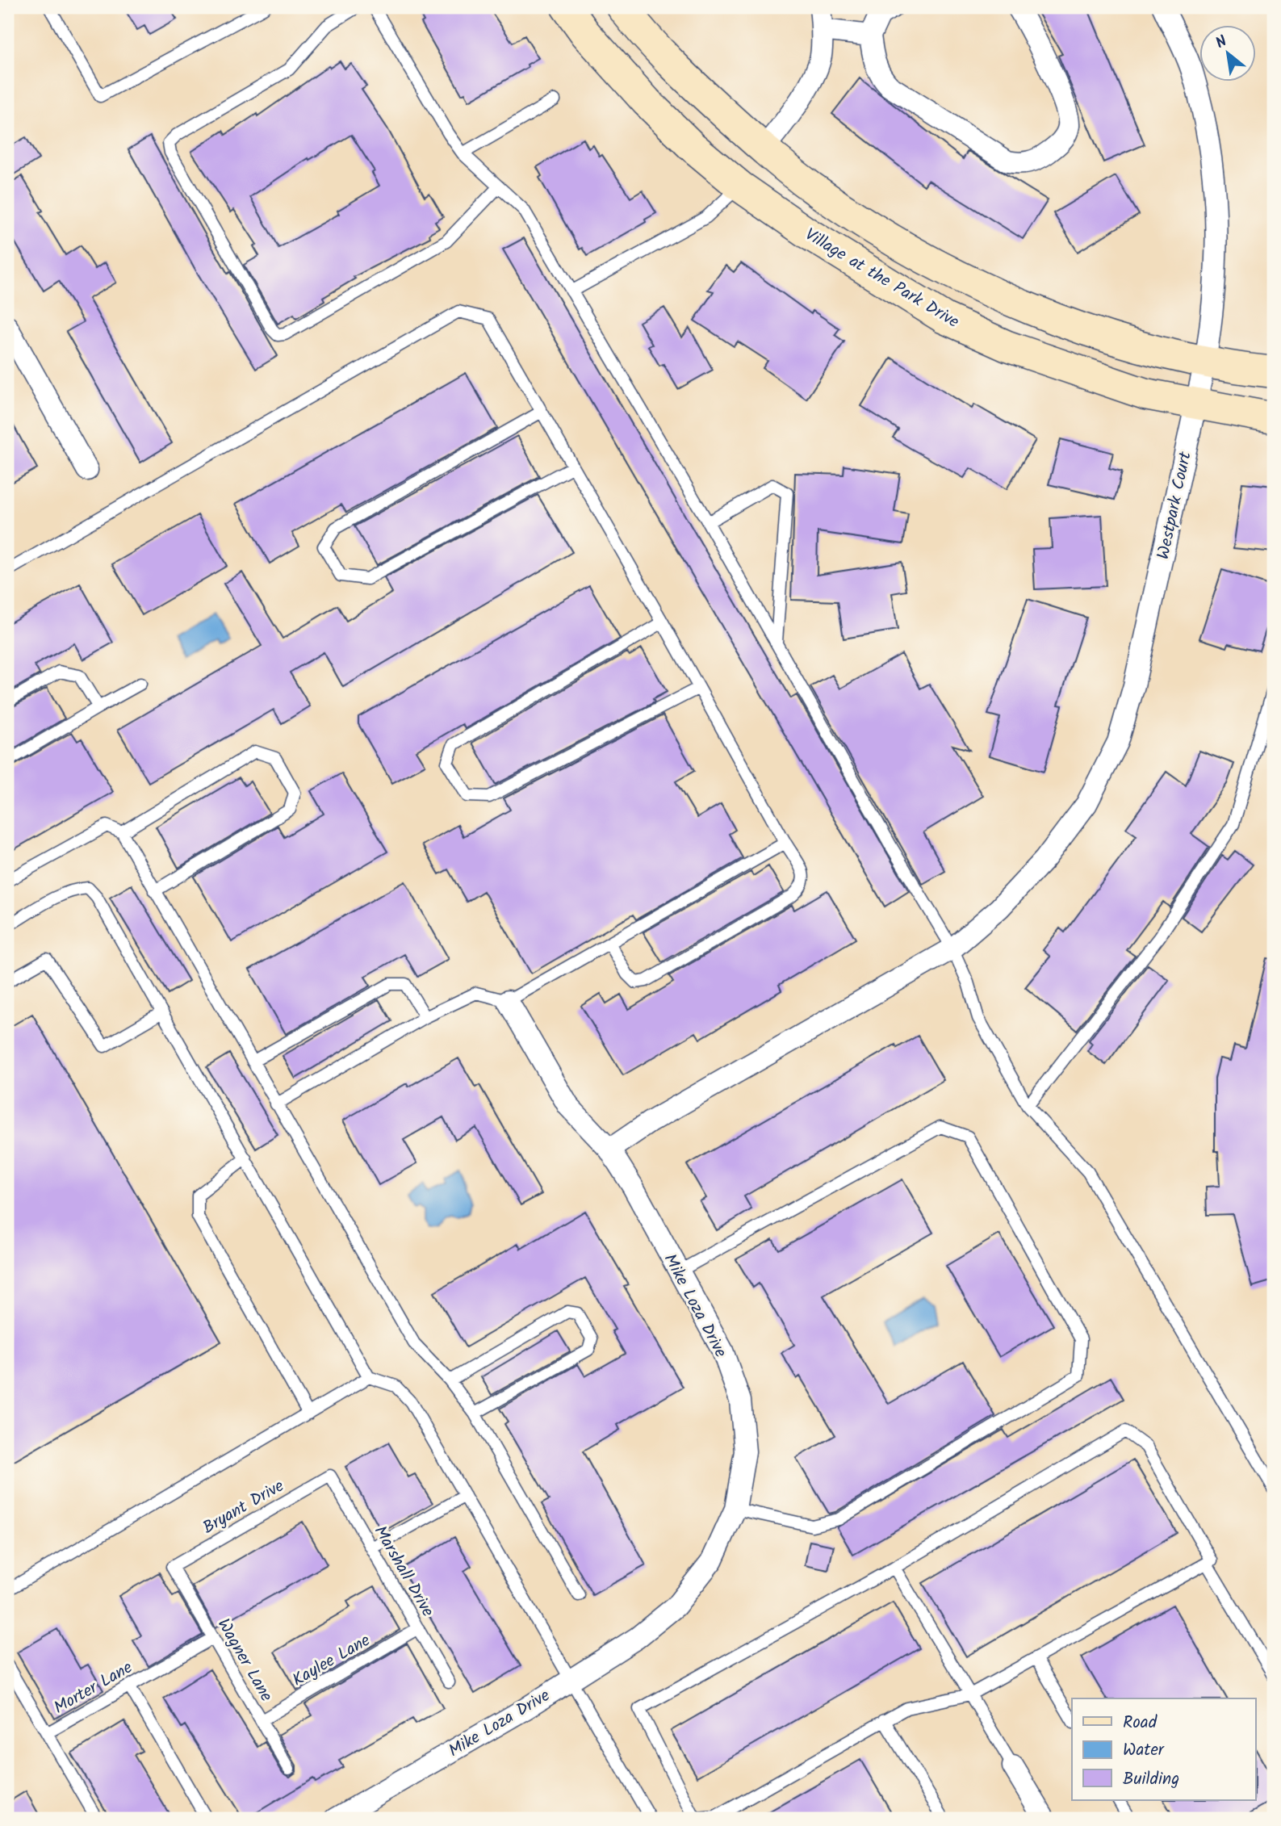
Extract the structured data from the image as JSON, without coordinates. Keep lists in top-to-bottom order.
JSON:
{
  "streets": {
    "street": ["Village at the Park Drive", "Westpark Court", "Mike Loza Drive"],
    "lane": [
      "Bryant Drive",
      "Marshall Drive",
      "Wagner Lane",
      "Kaylee Lane",
      "Morter Lane"
    ]
  },
  "crossings": [
    ["Village at the Park Drive", "Westpark Court"],
    ["Westpark Court", "Mike Loza Drive"],
    ["Bryant Drive", "Marshall Drive"],
    ["Bryant Drive", "Wagner Lane"],
    ["Marshall Drive", "Kaylee Lane"],
    ["Wagner Lane", "Kaylee Lane"],
    ["Wagner Lane", "Morter Lane"]
  ],
  "legend": ["Road", "Water", "Building"],
  "north": "top left"
}
